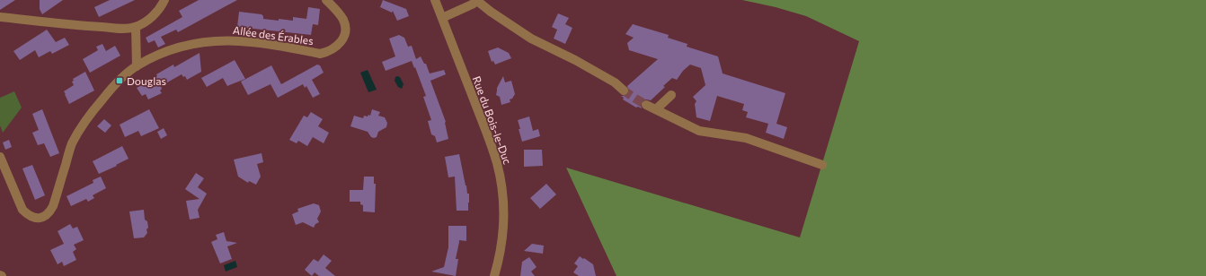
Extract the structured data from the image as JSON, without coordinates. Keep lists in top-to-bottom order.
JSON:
{
  "streets": {
    "street": ["Allée des Érables", "Rue du Bois-le-Duc"]
  },
  "places": {
    "transit": ["Douglas"]
  }
}
